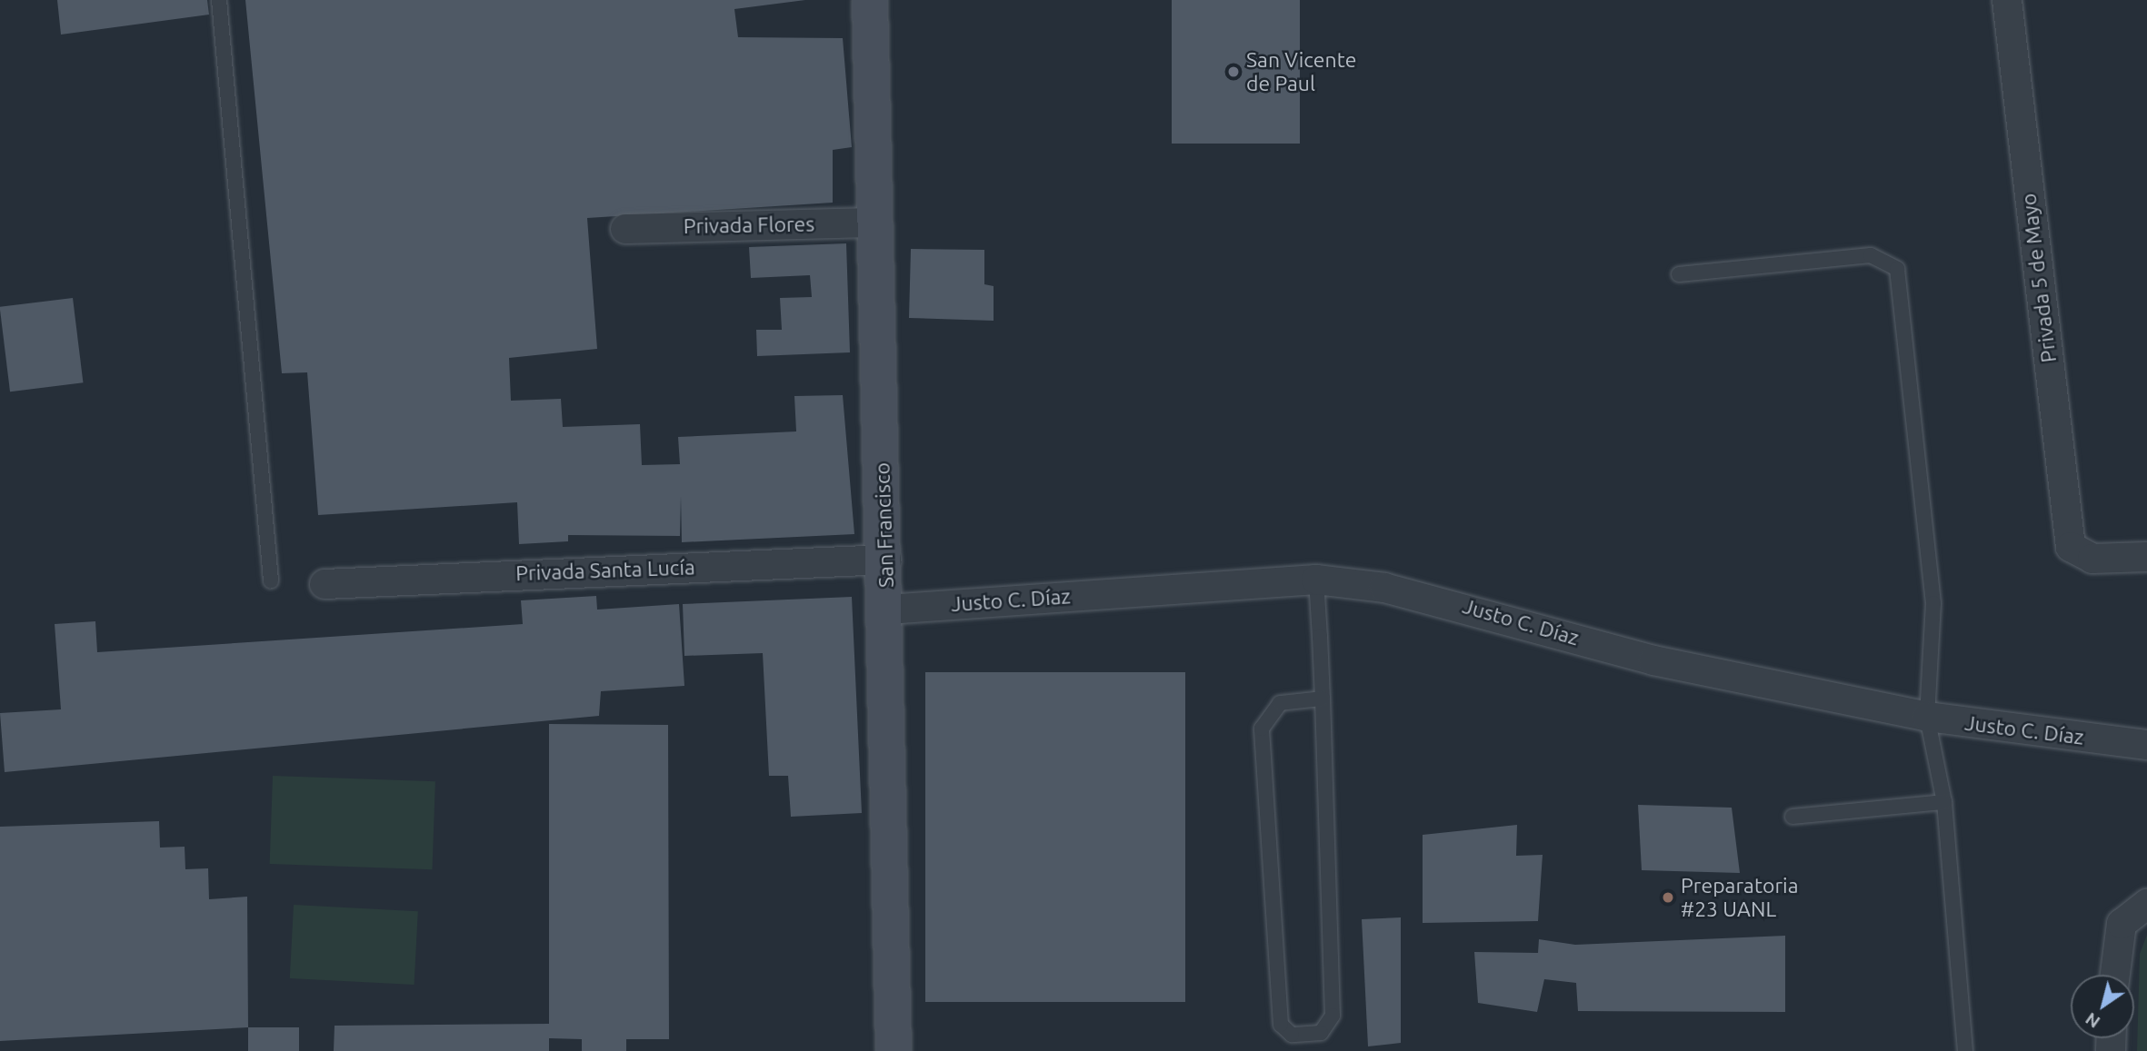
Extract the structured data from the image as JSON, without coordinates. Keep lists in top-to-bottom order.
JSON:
{
  "streets": {
    "street": [
      "Privada Flores",
      "Privada 5 de Mayo",
      "San Francisco",
      "Privada Santa Lucía",
      "Justo C. Díaz"
    ]
  },
  "crossings": [
    ["Privada Flores", "San Francisco"],
    ["San Francisco", "Privada Santa Lucía"],
    ["San Francisco", "Justo C. Díaz"]
  ],
  "places": ["San Vicente de Paul", "Preparatoria #23 UANL"],
  "north": "bottom left"
}
